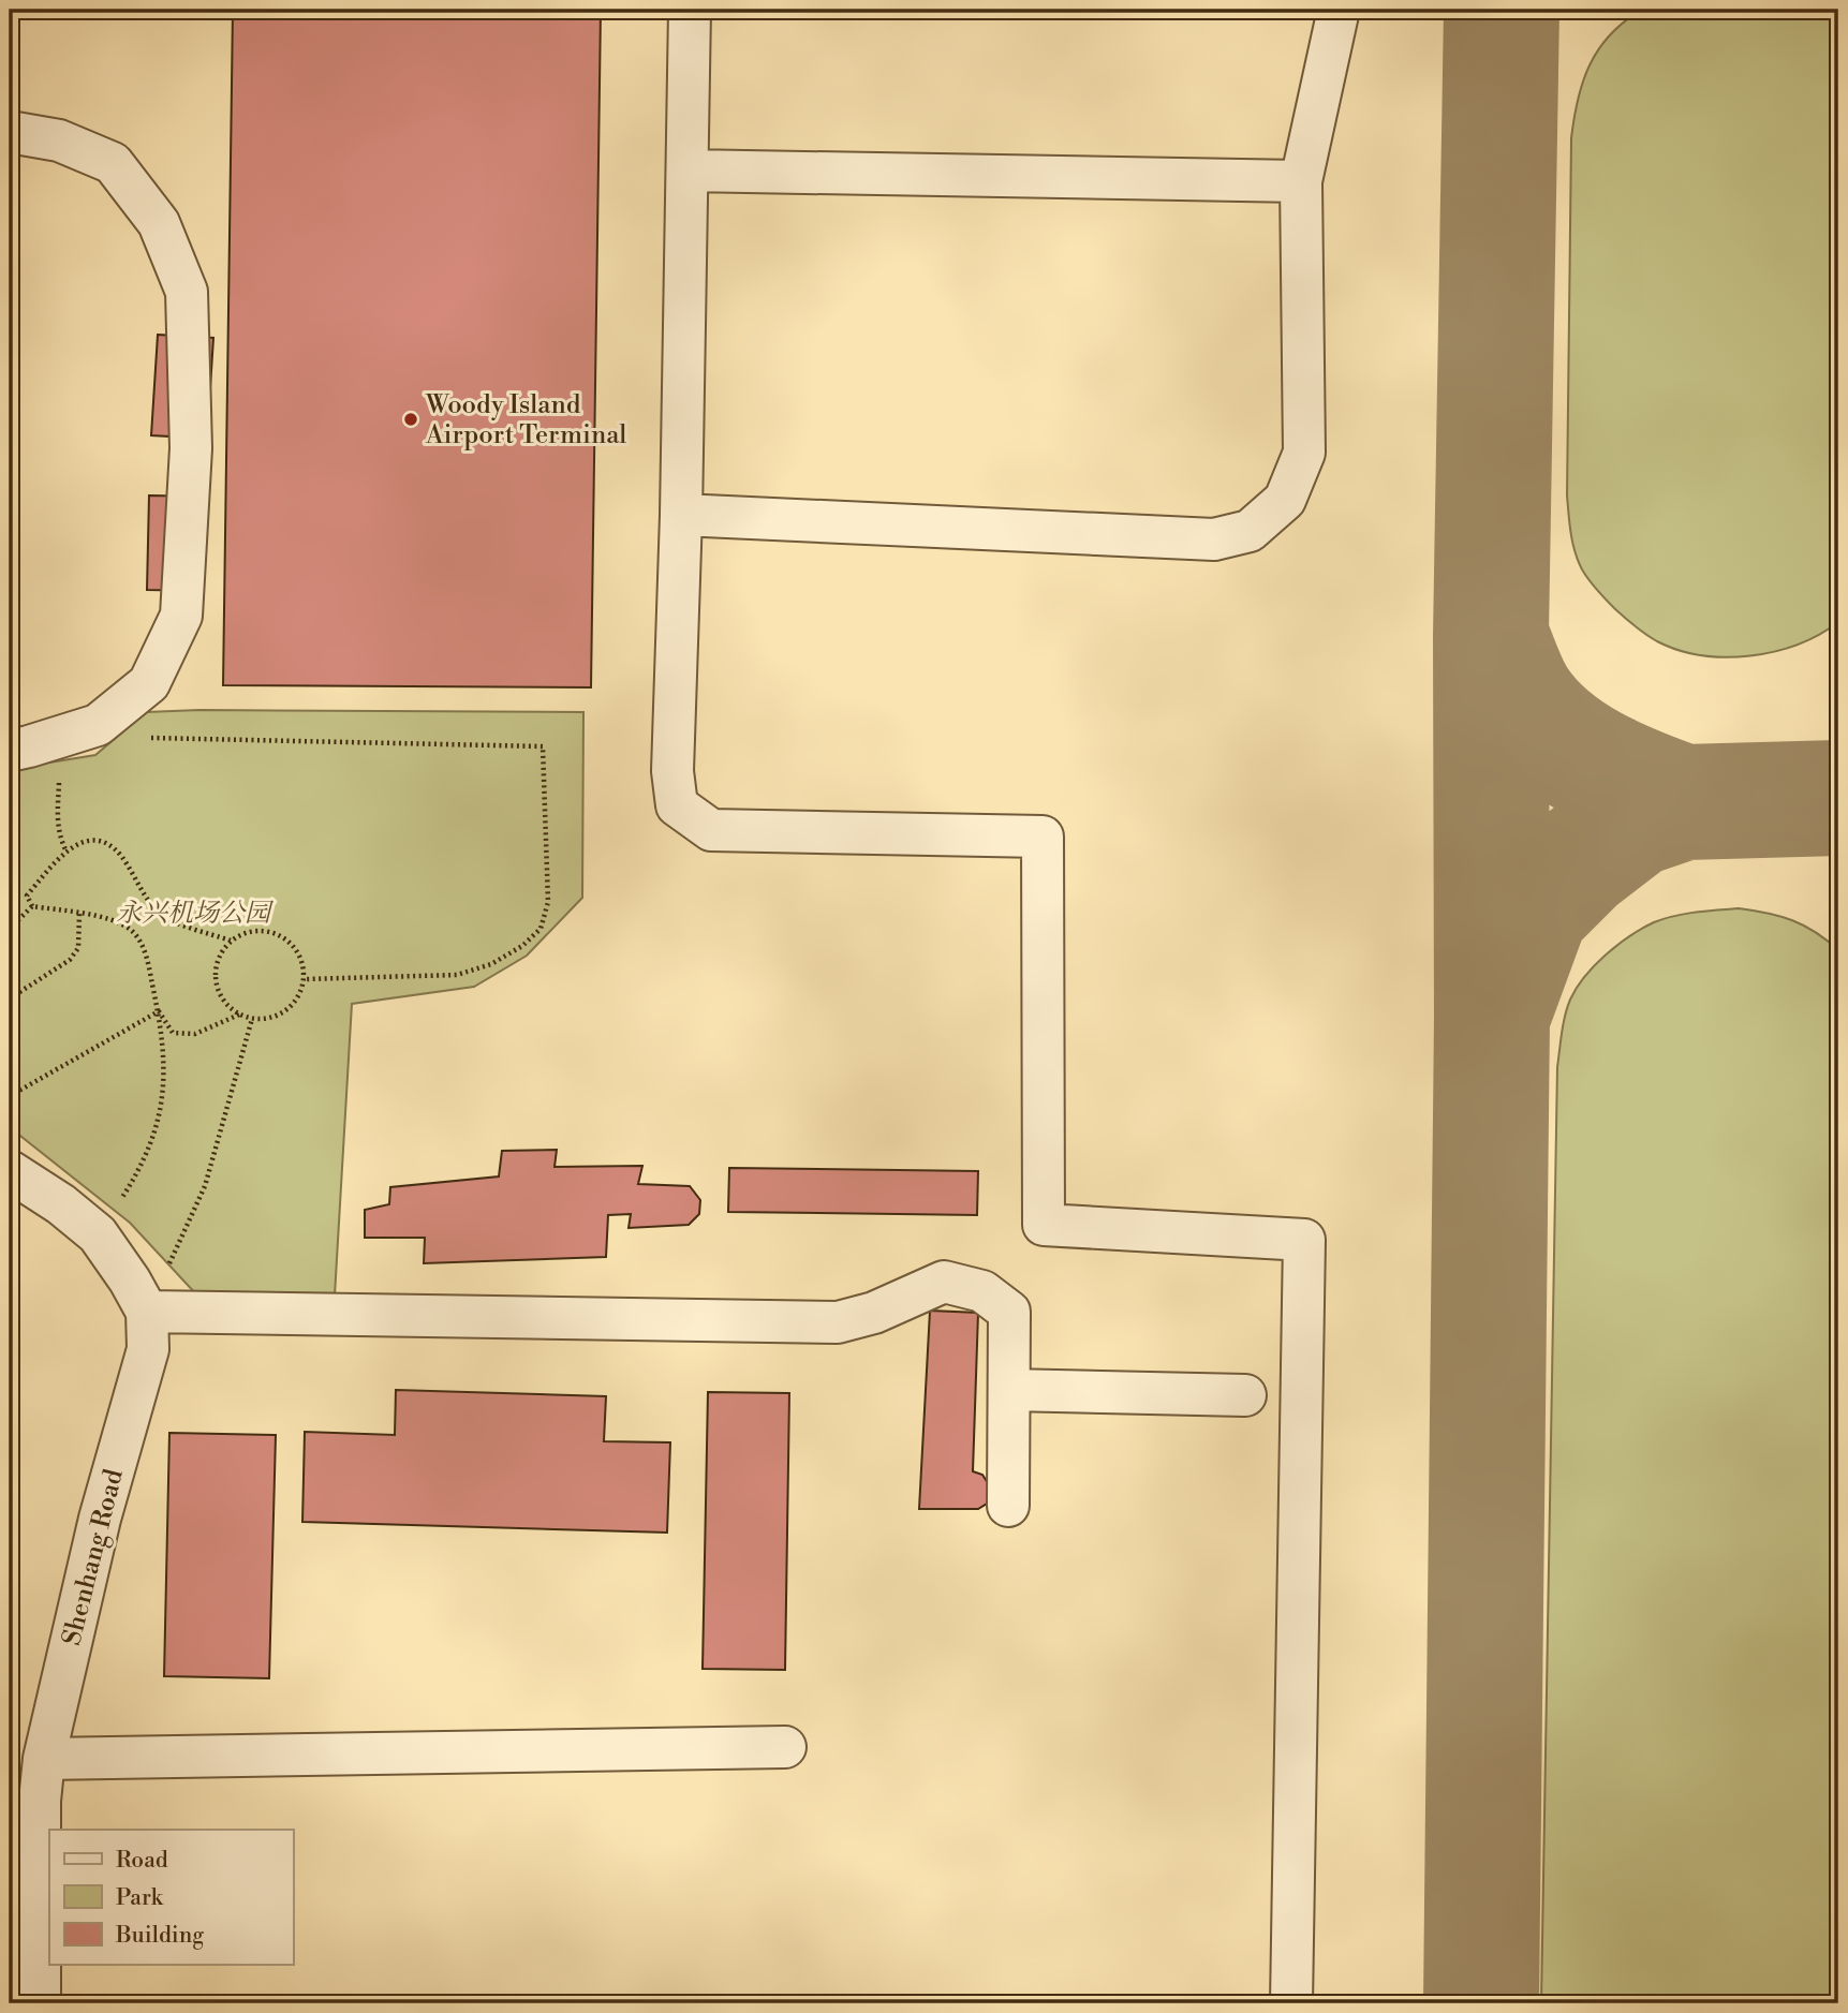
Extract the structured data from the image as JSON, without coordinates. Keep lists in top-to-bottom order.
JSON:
{
  "streets": {
    "street": ["Shenhang Road"]
  },
  "parks": ["永兴机场公园"],
  "places": ["Woody Island Airport Terminal"],
  "legend": ["Road", "Park", "Building"]
}
